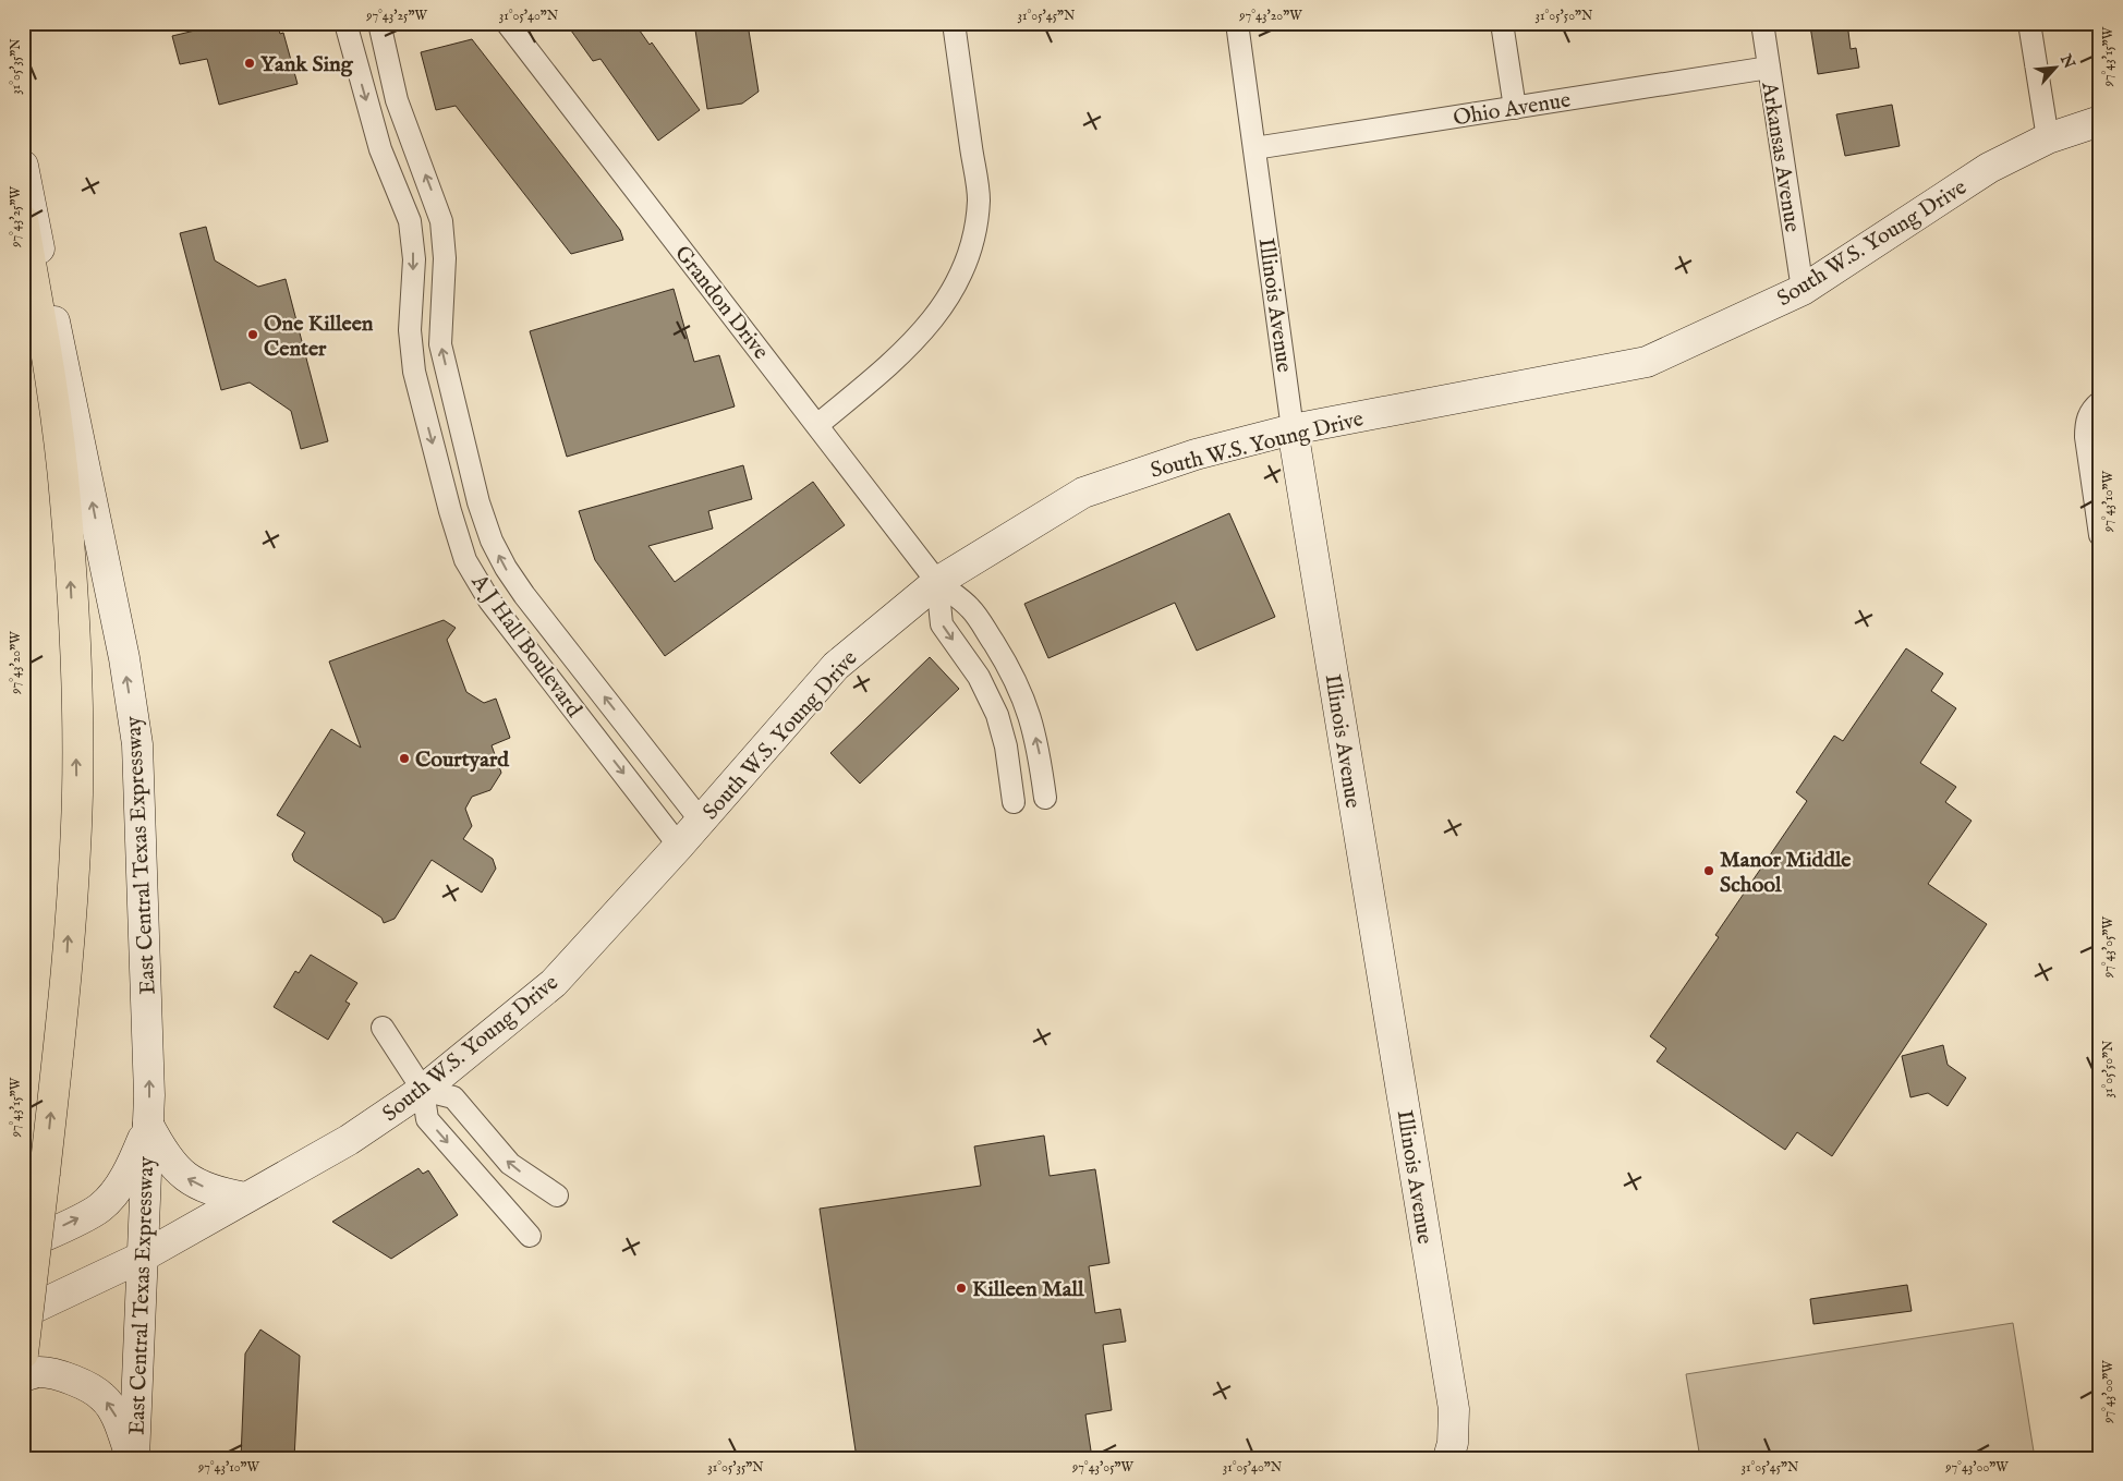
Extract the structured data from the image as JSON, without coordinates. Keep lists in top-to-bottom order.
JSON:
{
  "streets": {
    "main road": ["South W.S. Young Drive", "Illinois Avenue", "East Central Texas Expressway"],
    "street": [
      "Ohio Avenue",
      "Arkansas Avenue",
      "Grandon Drive",
      "A J Hall Boulevard"
    ]
  },
  "crossings": [
    ["Ohio Avenue", "Arkansas Avenue"],
    ["Ohio Avenue", "Illinois Avenue"],
    ["Arkansas Avenue", "South W.S. Young Drive"],
    ["South W.S. Young Drive", "Grandon Drive"],
    ["South W.S. Young Drive", "Illinois Avenue"],
    ["South W.S. Young Drive", "A J Hall Boulevard"],
    ["South W.S. Young Drive", "East Central Texas Expressway"]
  ],
  "one_way": ["East Central Texas Expressway"],
  "places": [
    "Yank Sing",
    "One Killeen Center",
    "Courtyard",
    "Manor Middle School",
    "Killeen Mall"
  ],
  "north": "top right",
  "coordinates": [
    "97°43'25\"W",
    "31°05'40\"N",
    "31°05'45\"N",
    "97°43'20\"W",
    "31°05'50\"N",
    "97°43'15\"W",
    "31°05'35\"N",
    "97°43'10\"W",
    "97°43'05\"W",
    "97°43'00\"W"
  ]
}
